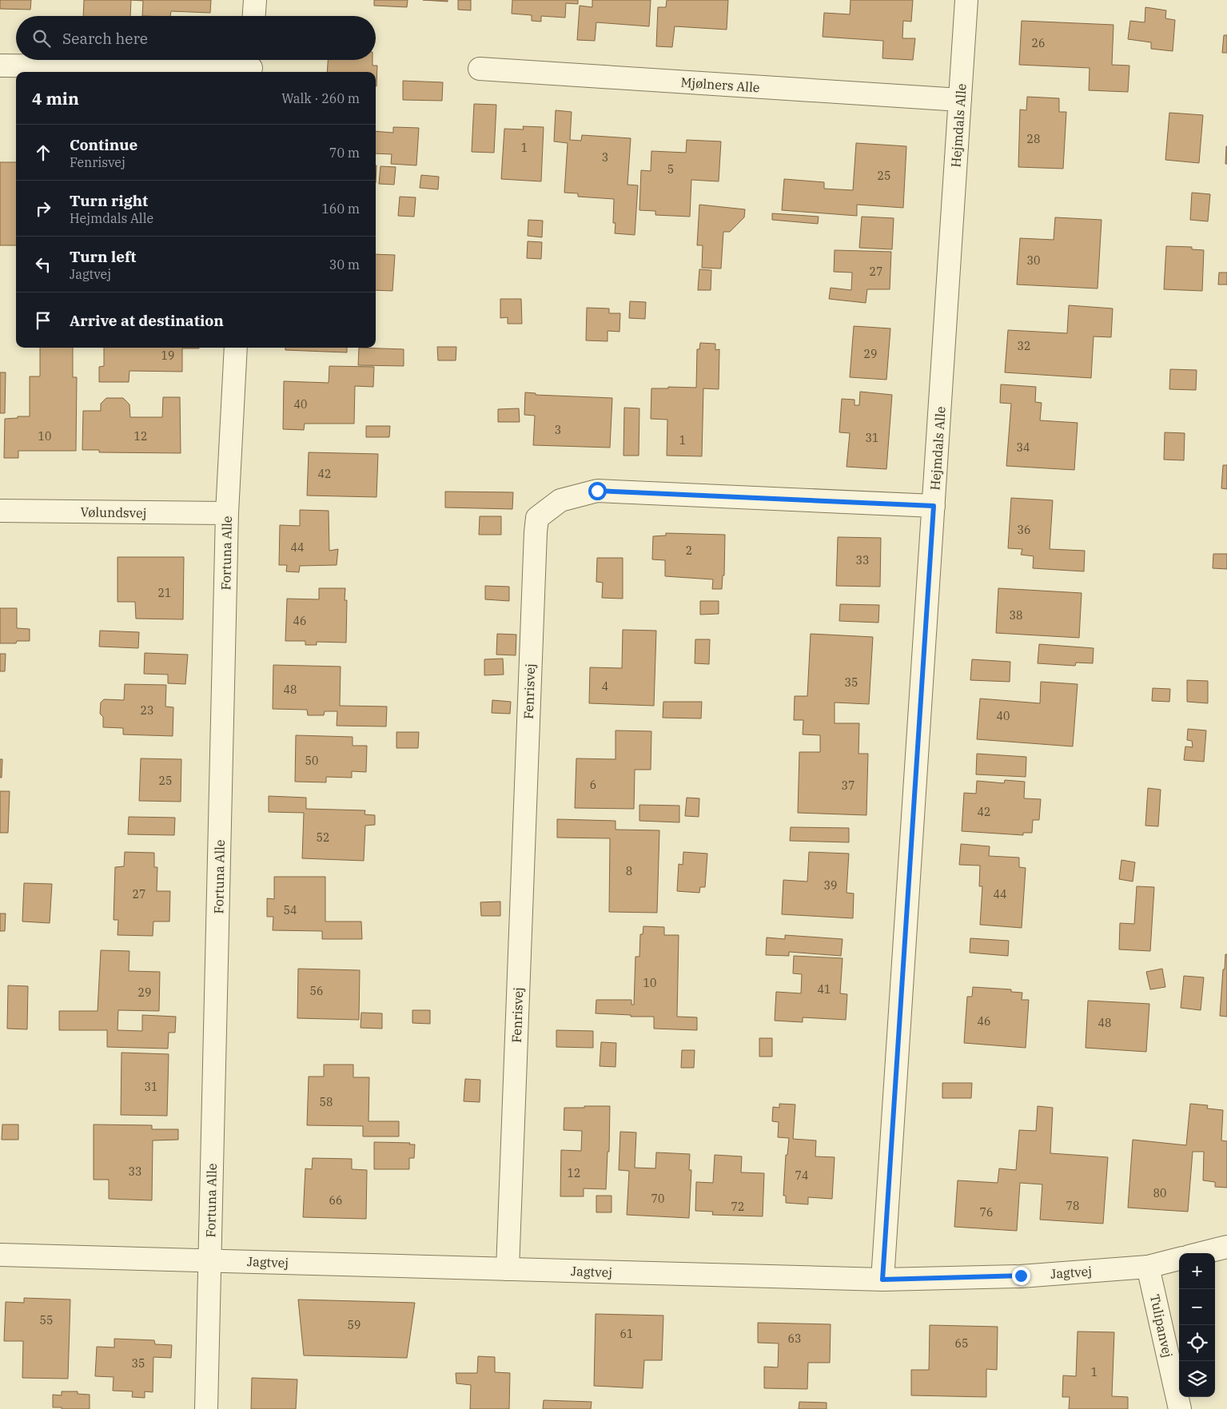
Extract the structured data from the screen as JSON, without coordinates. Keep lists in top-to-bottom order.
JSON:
{
  "streets": {
    "street": [
      "Mjølners Alle",
      "Hejmdals Alle",
      "Vølundsvej",
      "Fortuna Alle",
      "Fenrisvej",
      "Jagtvej",
      "Tulipanvej"
    ]
  },
  "crossings": [
    ["Mjølners Alle", "Hejmdals Alle"],
    ["Hejmdals Alle", "Fenrisvej"],
    ["Hejmdals Alle", "Jagtvej"],
    ["Vølundsvej", "Fortuna Alle"],
    ["Fortuna Alle", "Jagtvej"],
    ["Fenrisvej", "Jagtvej"],
    ["Jagtvej", "Tulipanvej"]
  ],
  "house_numbers": [
    "26",
    "28",
    "1",
    "3",
    "5",
    "25",
    "30",
    "27",
    "32",
    "29",
    "19",
    "40",
    "3",
    "10",
    "12",
    "31",
    "1",
    "34",
    "42",
    "36",
    "44",
    "2",
    "33",
    "21",
    "38",
    "46",
    "35",
    "4",
    "48",
    "23",
    "40",
    "50",
    "25",
    "6",
    "37",
    "42",
    "52",
    "8",
    "39",
    "27",
    "44",
    "54",
    "10",
    "41",
    "56",
    "29",
    "46",
    "48",
    "31",
    "58",
    "33",
    "12",
    "74",
    "80",
    "70",
    "66",
    "78",
    "72",
    "76",
    "55",
    "59",
    "61",
    "63",
    "65",
    "35",
    "1"
  ],
  "page": {
    "search": "Search here",
    "heading": ["4 min", "Walk · 260 m"],
    "list": [
      ["Continue", "Fenrisvej", "70 m"],
      ["Turn right", "Hejmdals Alle", "160 m"],
      ["Turn left", "Jagtvej", "30 m"],
      "Arrive at destination"
    ],
    "map_buttons": ["+", "−"]
  }
}
